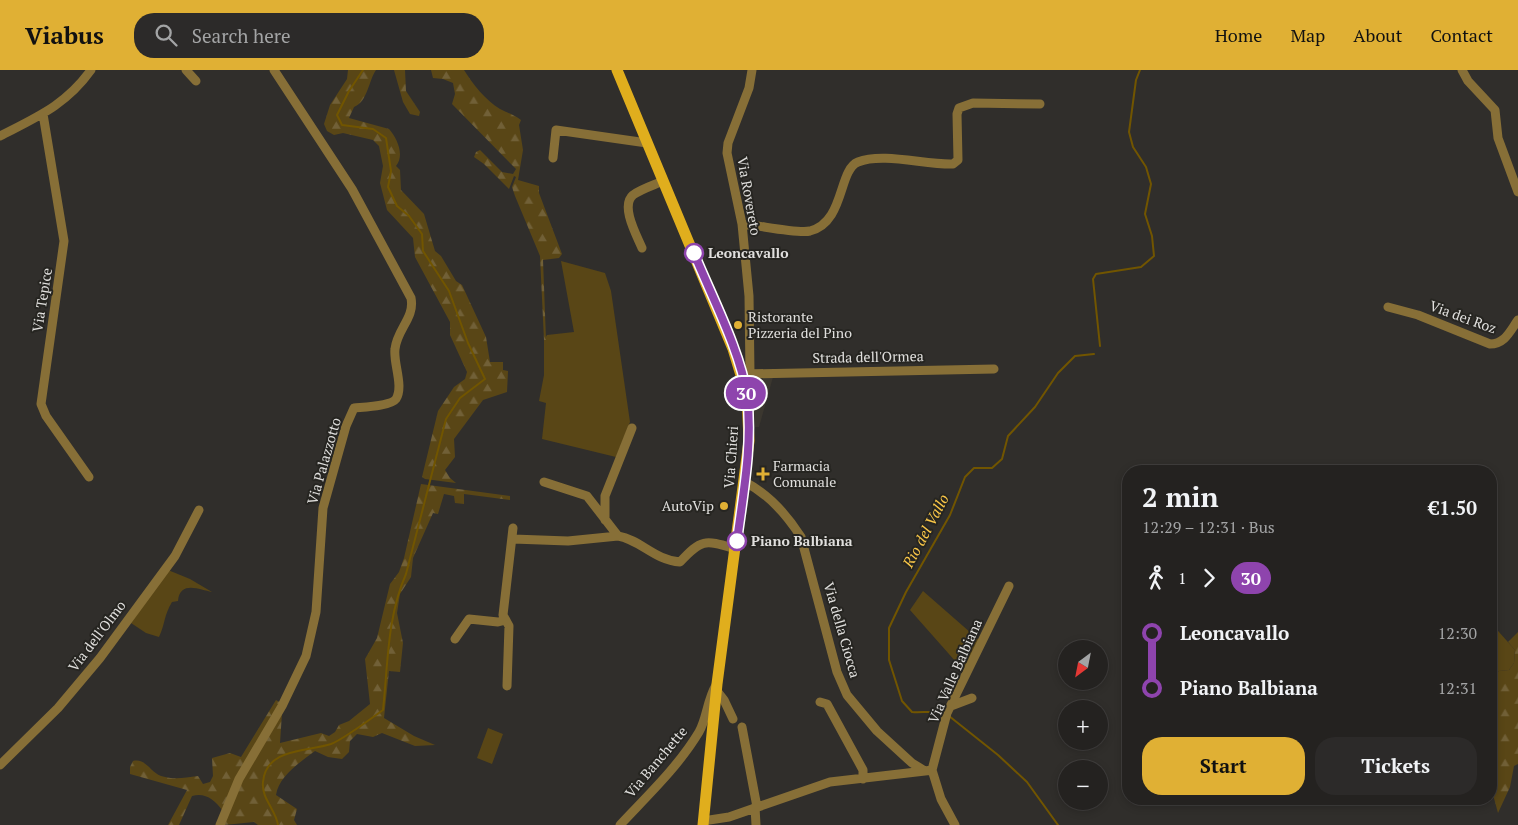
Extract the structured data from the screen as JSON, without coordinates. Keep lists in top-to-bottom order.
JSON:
{
  "streets": {
    "main road": ["Via Chieri"],
    "street": [
      "Via Rovereto",
      "Via Tepice",
      "Via dei Roz",
      "Strada dell'Ormea",
      "Via Palazzotto",
      "Via della Ciocca",
      "Via dell'Olmo",
      "Via Valle Balbiana",
      "Via Banchette"
    ]
  },
  "crossings": [
    ["Via Rovereto", "Strada dell'Ormea"],
    ["Via Rovereto", "Via Chieri"],
    ["Strada dell'Ormea", "Via Chieri"],
    ["Via Chieri", "Via della Ciocca"],
    ["Via Chieri", "Via Banchette"],
    ["Via della Ciocca", "Via Valle Balbiana"]
  ],
  "water": ["Rio del Vallo"],
  "places": {
    "other": [
      "Leoncavallo",
      "Ristorante Pizzeria del Pino",
      "AutoVip",
      "Piano Balbiana"
    ],
    "health": ["Farmacia Comunale"]
  },
  "lines": ["bus line 30"],
  "north": "bottom left",
  "page": {
    "header": "Viabus",
    "search": "Search here",
    "nav": [
      "Home",
      "Map",
      "About",
      "Contact"
    ],
    "on_map": "30",
    "heading": ["2 min", "12:29 – 12:31 · Bus", "€1.50"],
    "legs": ["1", "30"],
    "list": [
      {
        "name": "Leoncavallo",
        "value": "12:30"
      },
      {
        "name": "Piano Balbiana",
        "value": "12:31"
      }
    ],
    "map_buttons": ["+", "−"],
    "buttons": ["Start", "Tickets"]
  }
}
